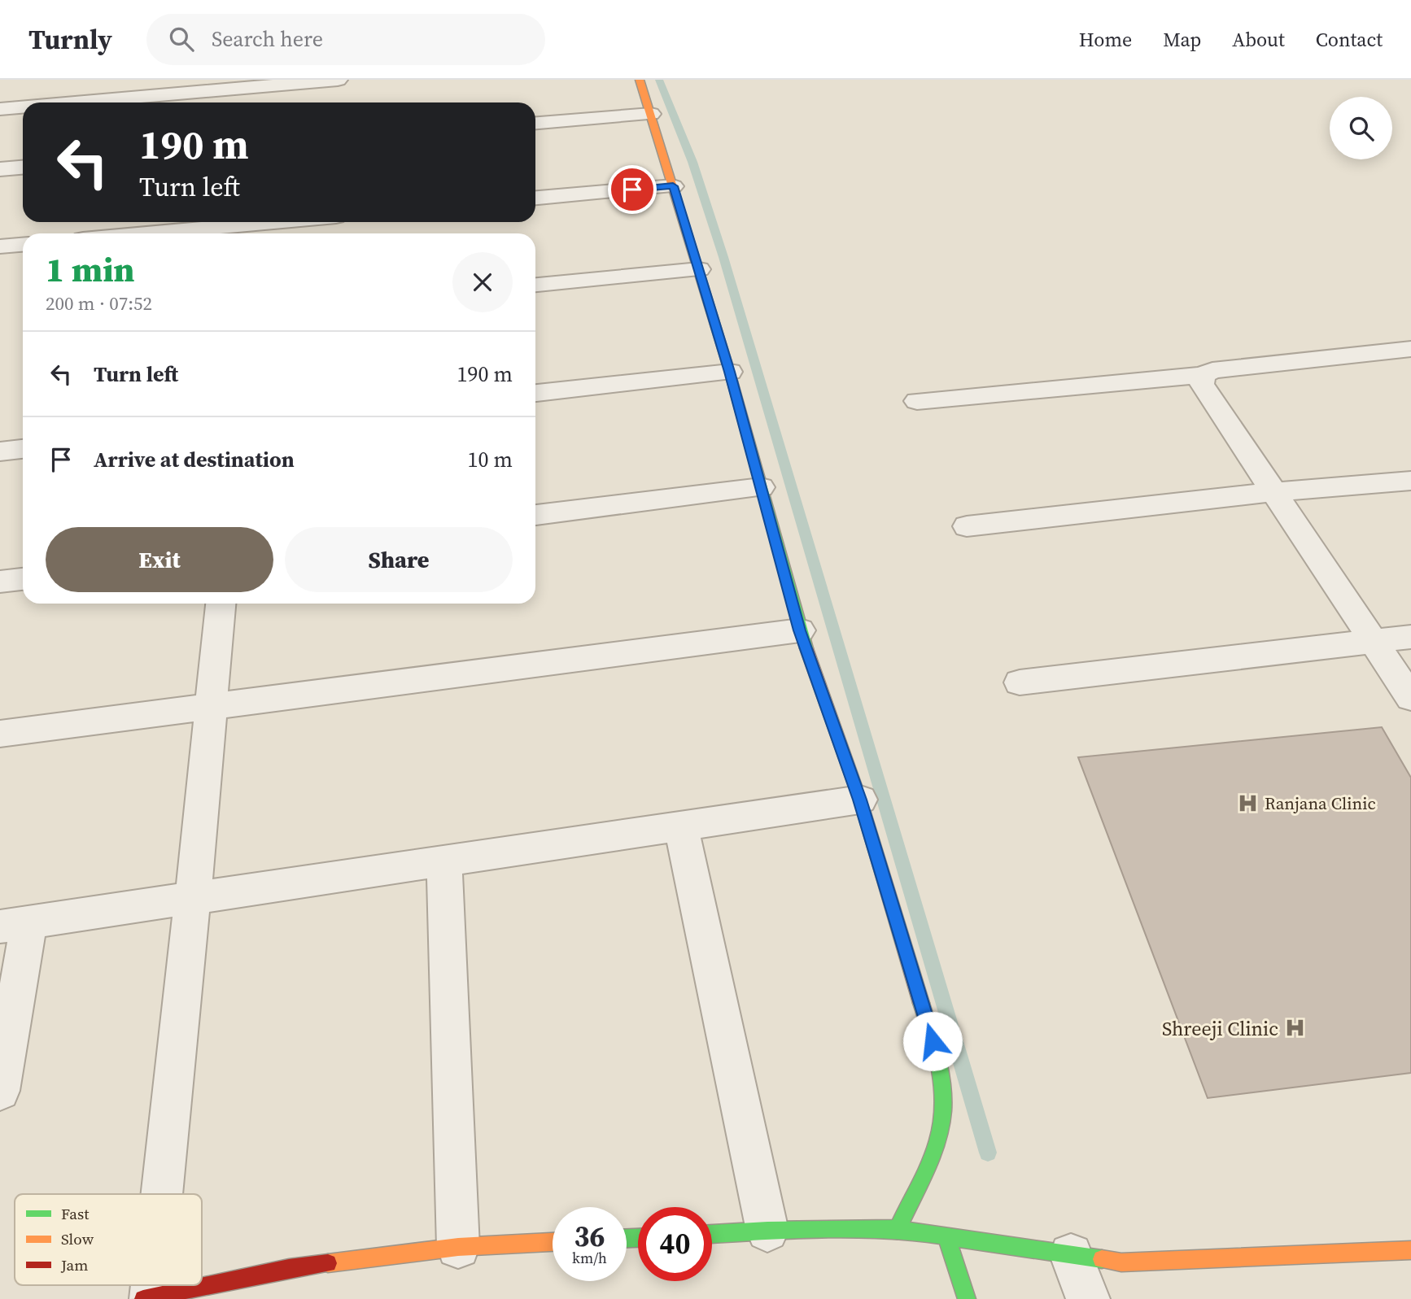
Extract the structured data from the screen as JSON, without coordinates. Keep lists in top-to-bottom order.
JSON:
{
  "places": {
    "hospital": ["Ranjana Clinic", "Shreeji Clinic"]
  },
  "legend": ["Fast", "Slow", "Jam"],
  "page": {
    "header": "Turnly",
    "search": "Search here",
    "nav": [
      "Home",
      "Map",
      "About",
      "Contact"
    ],
    "turn": ["190 m", "Turn left"],
    "heading": ["1 min", "200 m · 07:52"],
    "list": [
      {
        "name": "Turn left",
        "value": "190 m"
      },
      {
        "name": "Arrive at destination",
        "value": "10 m"
      }
    ],
    "buttons": ["Exit", "Share"],
    "speed": "36 km/h",
    "limit": "40"
  }
}
